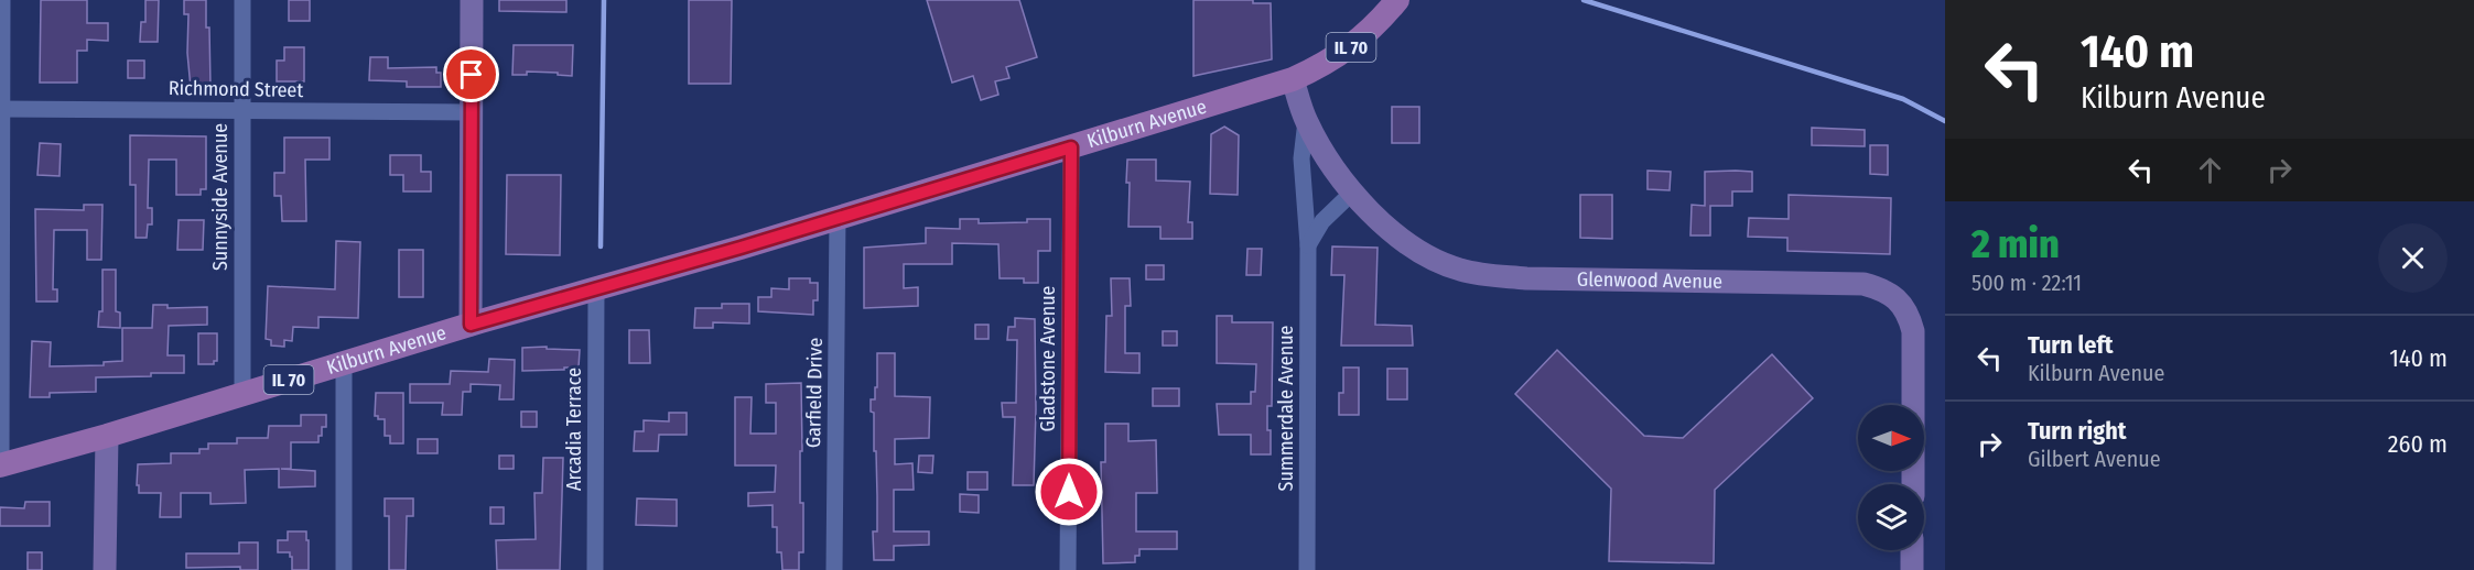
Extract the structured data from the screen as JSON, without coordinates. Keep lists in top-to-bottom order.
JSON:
{
  "streets": {
    "main road": ["IL 70", "Kilburn Avenue"],
    "street": [
      "Richmond Street",
      "Sunnyside Avenue",
      "Glenwood Avenue",
      "Gladstone Avenue",
      "Garfield Drive",
      "Summerdale Avenue",
      "Arcadia Terrace"
    ]
  },
  "crossings": [
    ["Richmond Street", "Sunnyside Avenue"],
    ["Kilburn Avenue", "Sunnyside Avenue"],
    ["Kilburn Avenue", "Glenwood Avenue"],
    ["Kilburn Avenue", "Gladstone Avenue"],
    ["Kilburn Avenue", "Garfield Drive"],
    ["Kilburn Avenue", "Arcadia Terrace"],
    ["Glenwood Avenue", "Summerdale Avenue"]
  ],
  "north": "right",
  "page": {
    "turn": ["140 m", "Kilburn Avenue"],
    "heading": ["2 min", "500 m · 22:11"],
    "list": [
      {
        "name": "Turn left",
        "note": "Kilburn Avenue",
        "value": "140 m"
      },
      {
        "name": "Turn right",
        "note": "Gilbert Avenue",
        "value": "260 m"
      }
    ]
  }
}
